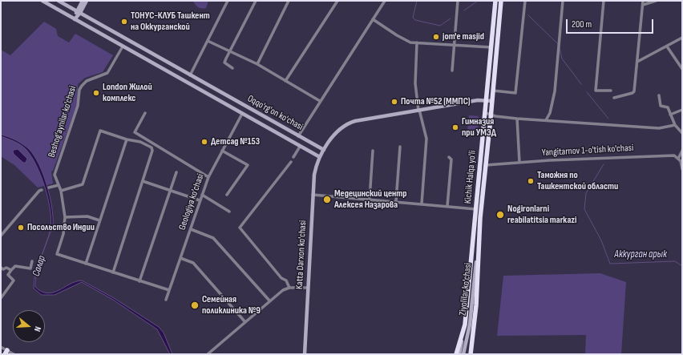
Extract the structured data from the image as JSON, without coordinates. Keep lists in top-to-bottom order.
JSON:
{
  "streets": {
    "highway": ["Kichik Halqa yo'li"],
    "main road": ["Oqqo'rg'on ko'chasi", "Katta Darxon ko'chasi", "Ziyolilar ko'chasi"],
    "street": ["Beshog'aynilar ko'chasi", "Yangitarnov 1-o'tish ko'chasi", "Geologiya ko'chasi"]
  },
  "crossings": [
    ["Oqqo'rg'on ko'chasi", "Beshog'aynilar ko'chasi"],
    ["Oqqo'rg'on ko'chasi", "Geologiya ko'chasi"],
    ["Oqqo'rg'on ko'chasi", "Katta Darxon ko'chasi"],
    ["Beshog'aynilar ko'chasi", "Geologiya ko'chasi"],
    ["Yangitarnov 1-o'tish ko'chasi", "Kichik Halqa yo'li"],
    ["Kichik Halqa yo'li", "Ziyolilar ko'chasi"]
  ],
  "water": ["Аккурган арык", "Салар"],
  "places": [
    "ТОНУС-КЛУБ Ташкент на Оккурганской",
    "jom'e masjid",
    "London Жилой комплекс",
    "Почта №52 (ММПС)",
    "Гимназия при УМЭД",
    "Детсад №153",
    "Таможня по Ташкентской области",
    "Медецинский центр Алексея Назарова",
    "Nogironlarni reabilatitsia markazi",
    "Посольство Индии",
    "Семейная поликлиника №9"
  ],
  "scale_bar": "200 m",
  "north": "right"
}
